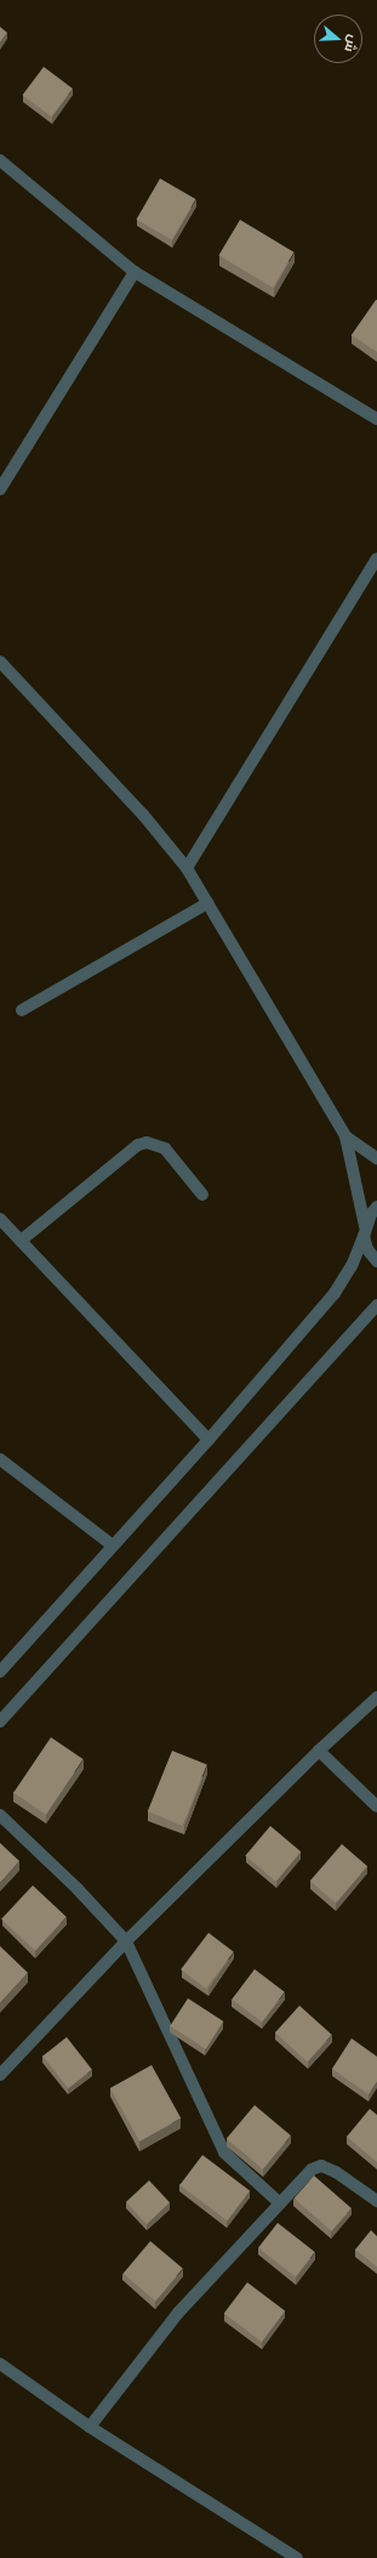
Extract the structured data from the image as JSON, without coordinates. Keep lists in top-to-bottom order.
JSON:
{
  "north": "right"
}
